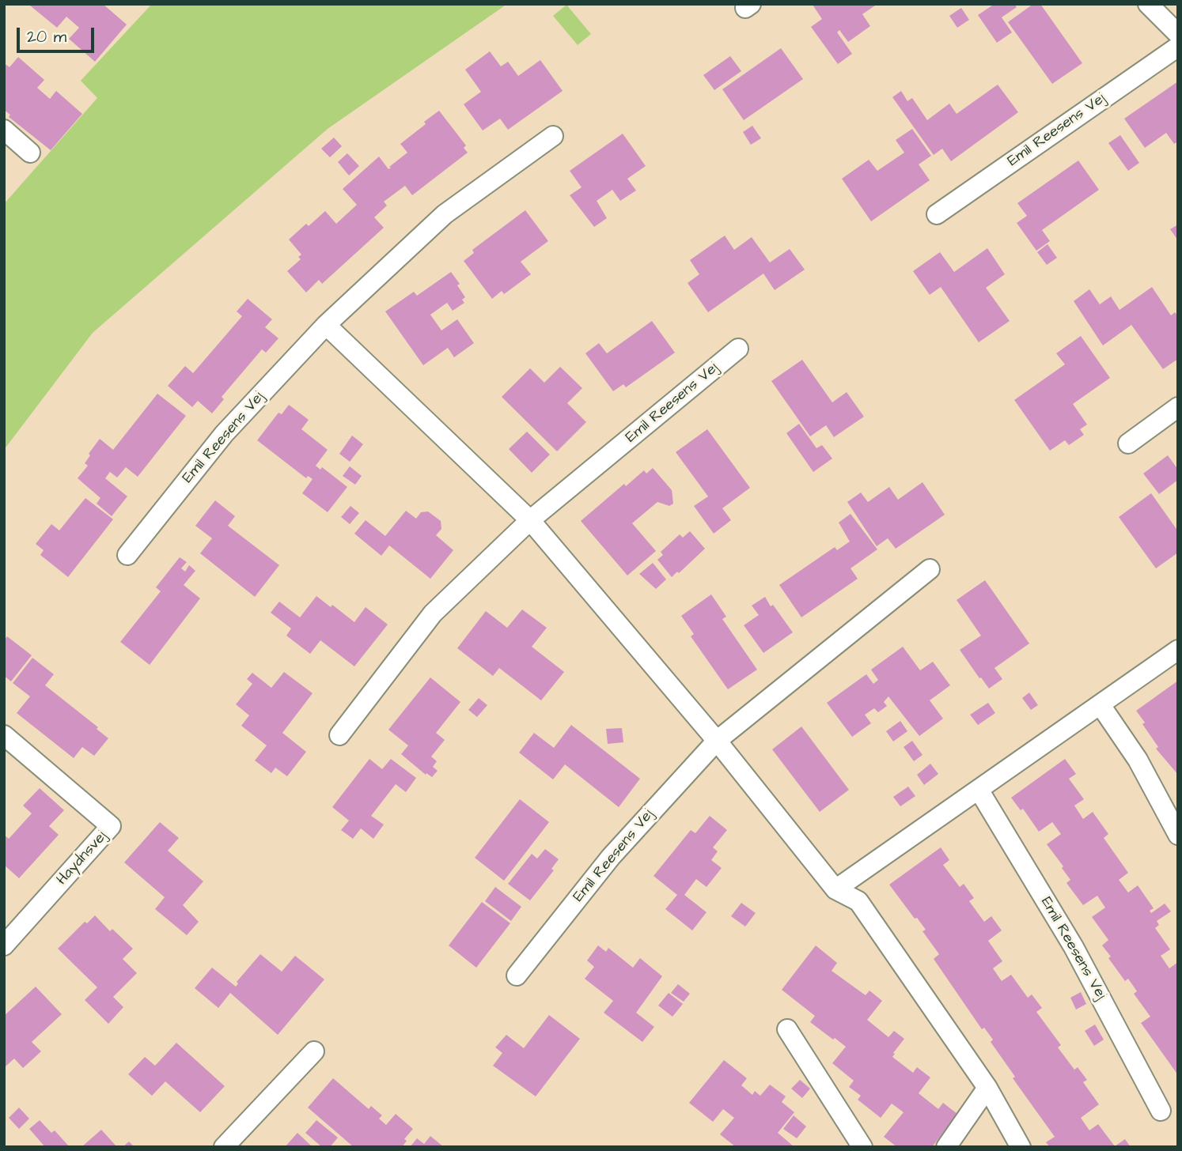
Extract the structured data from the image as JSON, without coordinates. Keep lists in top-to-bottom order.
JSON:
{
  "streets": {
    "street": ["Emil Reesens Vej", "Haydnsvej"]
  },
  "scale_bar": "20 m"
}
